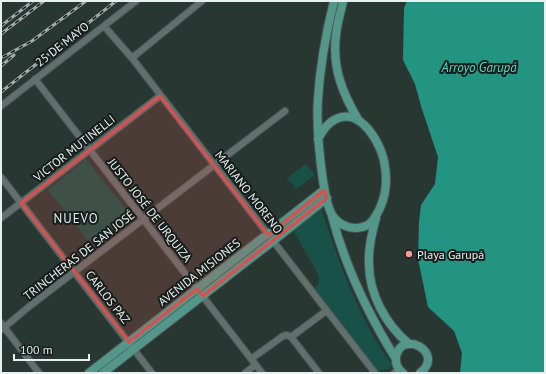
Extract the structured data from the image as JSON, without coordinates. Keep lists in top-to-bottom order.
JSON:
{
  "streets": {
    "main road": ["AVENIDA MISIONES"],
    "street": [
      "25 DE MAYO",
      "VICTOR MUTINELLI",
      "MARIANO MORENO",
      "JUSTO JOSÉ DE URQUIZA",
      "TRINCHERAS DE SAN JOSÉ",
      "CARLOS PAZ"
    ]
  },
  "crossings": [
    ["25 DE MAYO", "MARIANO MORENO"],
    ["25 DE MAYO", "JUSTO JOSÉ DE URQUIZA"],
    ["VICTOR MUTINELLI", "MARIANO MORENO"],
    ["VICTOR MUTINELLI", "JUSTO JOSÉ DE URQUIZA"],
    ["VICTOR MUTINELLI", "CARLOS PAZ"],
    ["MARIANO MORENO", "TRINCHERAS DE SAN JOSÉ"],
    ["MARIANO MORENO", "AVENIDA MISIONES"],
    ["JUSTO JOSÉ DE URQUIZA", "TRINCHERAS DE SAN JOSÉ"],
    ["JUSTO JOSÉ DE URQUIZA", "AVENIDA MISIONES"],
    ["TRINCHERAS DE SAN JOSÉ", "CARLOS PAZ"],
    ["AVENIDA MISIONES", "CARLOS PAZ"]
  ],
  "districts": ["NUEVO"],
  "water": ["Arroyo Garupá"],
  "places": ["Playa Garupá"],
  "scale_bar": "100 m"
}
